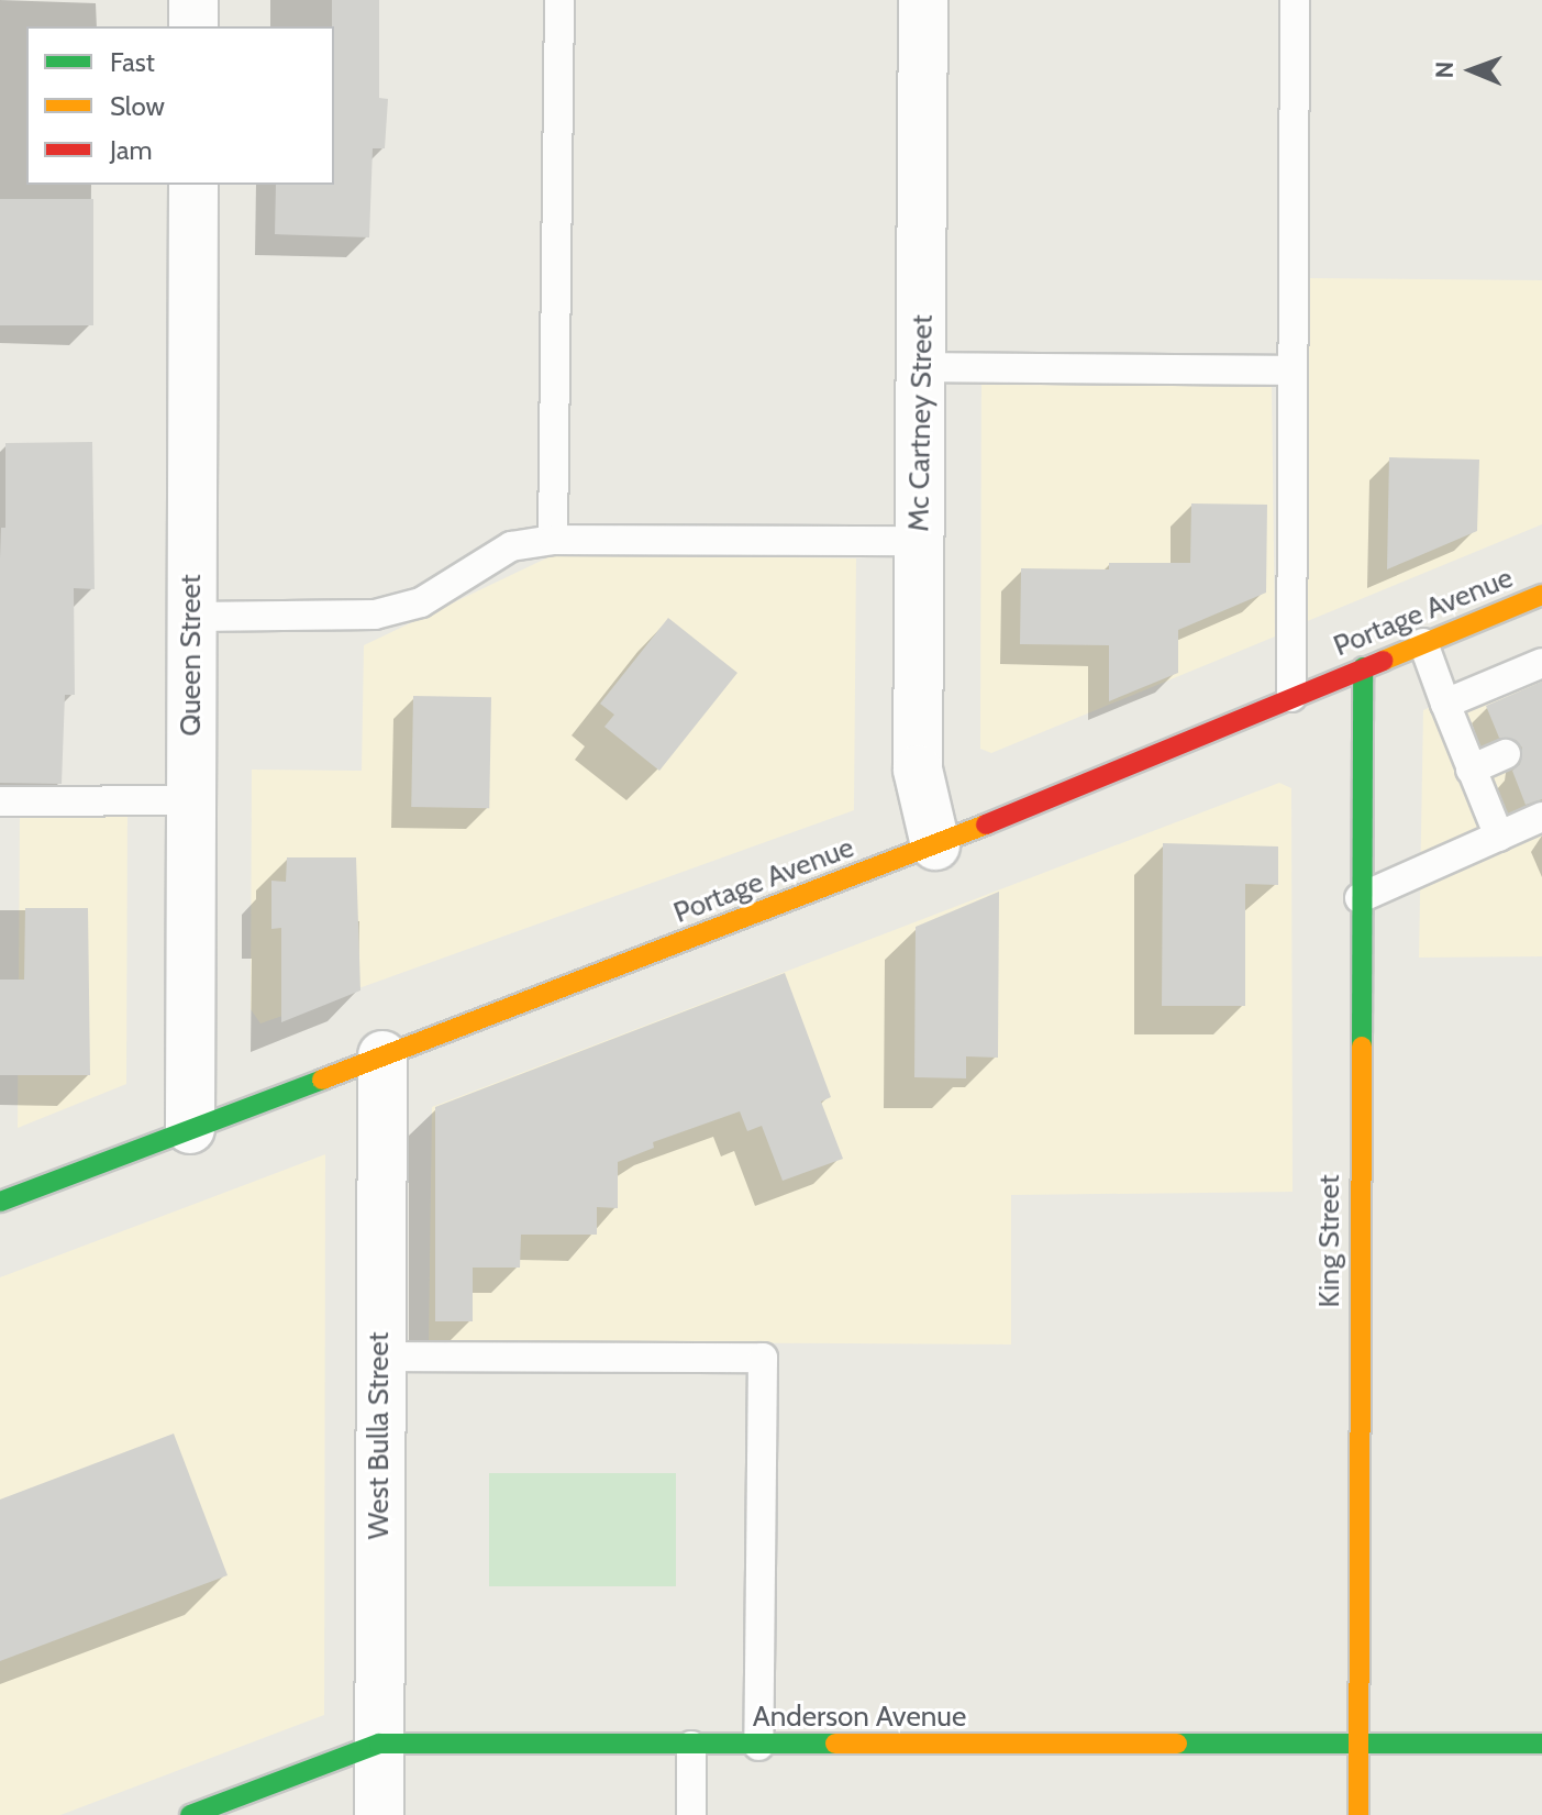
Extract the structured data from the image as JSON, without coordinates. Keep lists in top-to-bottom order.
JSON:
{
  "streets": {
    "street": [
      "Mc Cartney Street",
      "Portage Avenue",
      "Queen Street",
      "King Street",
      "West Bulla Street",
      "Anderson Avenue"
    ]
  },
  "crossings": [
    ["Mc Cartney Street", "Portage Avenue"],
    ["Portage Avenue", "Queen Street"],
    ["Portage Avenue", "King Street"],
    ["Portage Avenue", "West Bulla Street"],
    ["King Street", "Anderson Avenue"],
    ["West Bulla Street", "Anderson Avenue"]
  ],
  "legend": ["Fast", "Slow", "Jam"],
  "north": "left"
}
